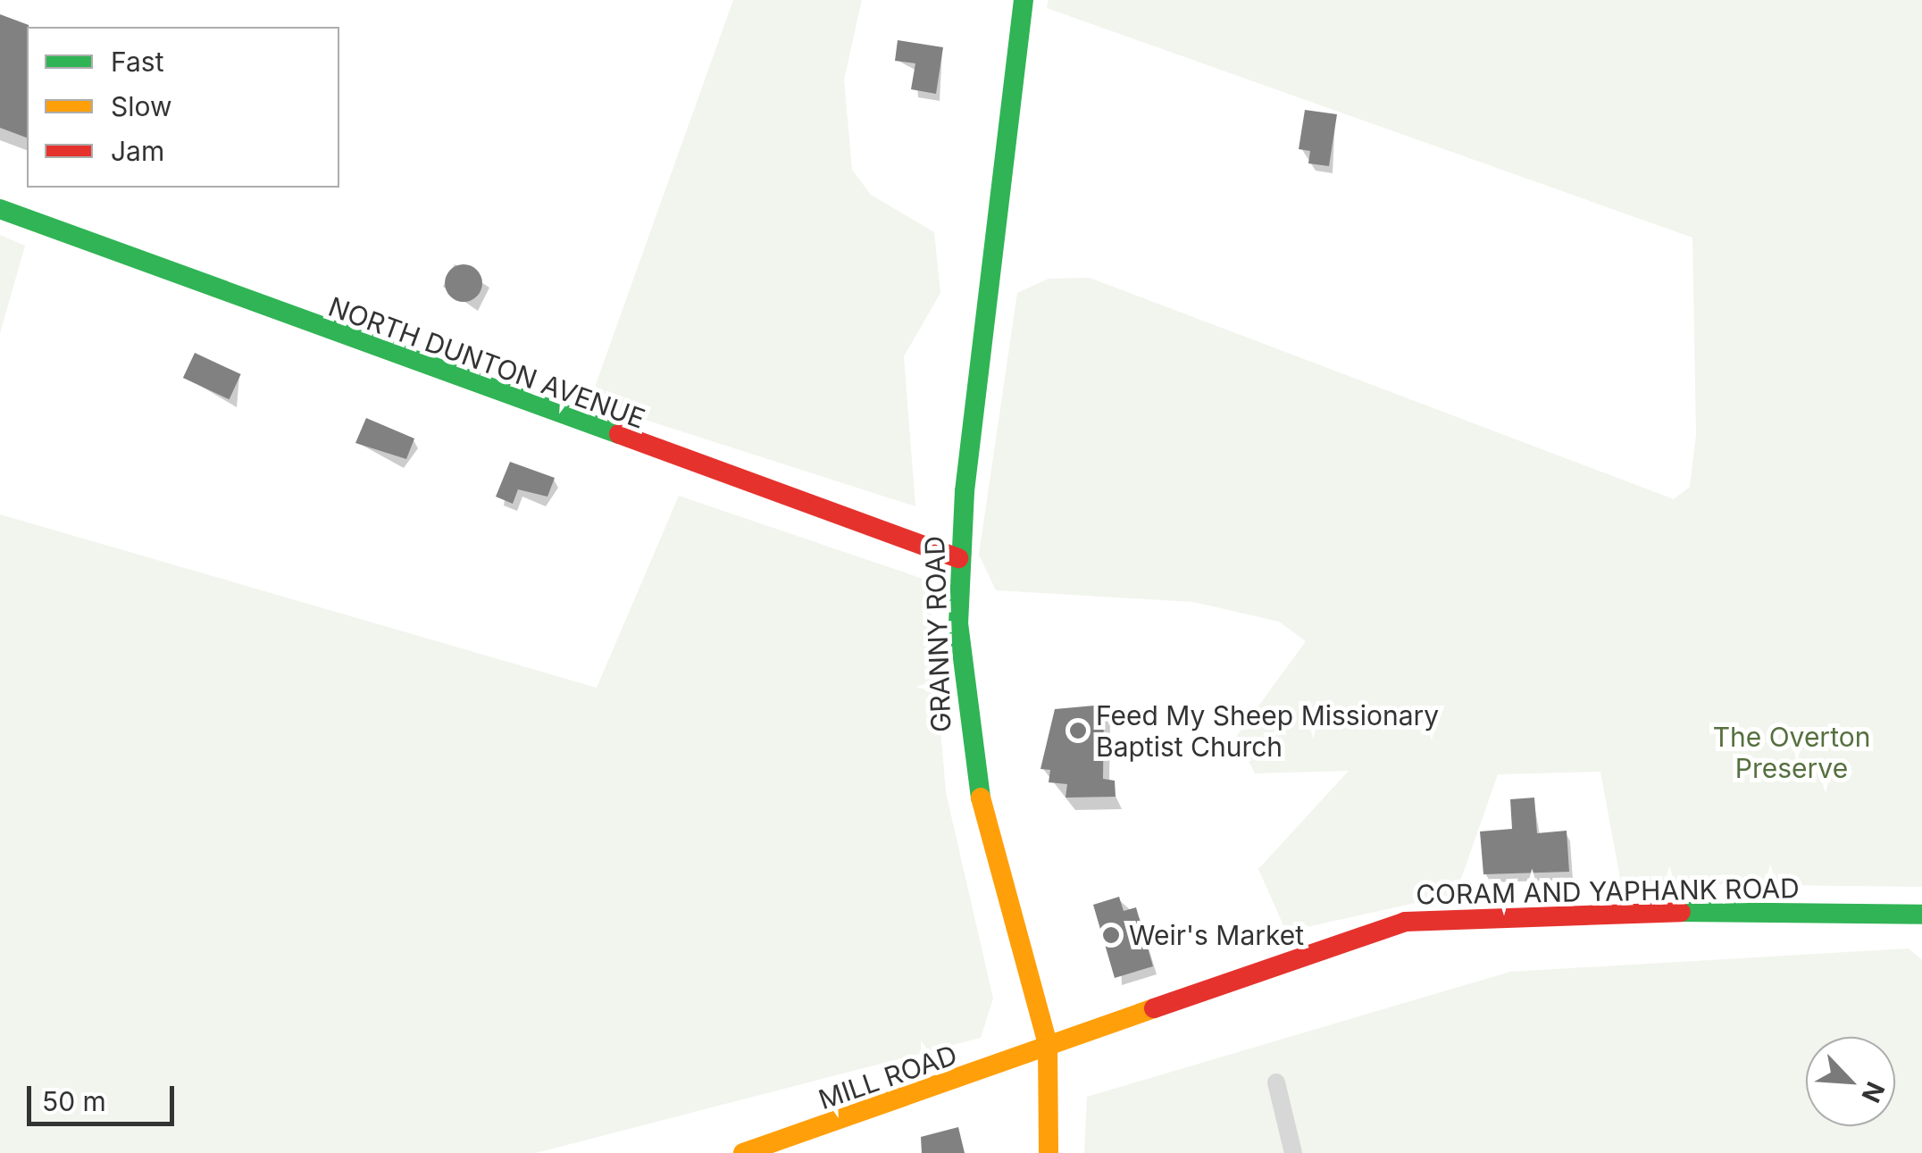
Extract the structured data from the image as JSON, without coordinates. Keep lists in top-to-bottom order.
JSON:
{
  "streets": {
    "street": [
      "NORTH DUNTON AVENUE",
      "GRANNY ROAD",
      "CORAM AND YAPHANK ROAD",
      "MILL ROAD"
    ]
  },
  "crossings": [
    ["NORTH DUNTON AVENUE", "GRANNY ROAD"],
    ["GRANNY ROAD", "CORAM AND YAPHANK ROAD"],
    ["GRANNY ROAD", "MILL ROAD"],
    ["CORAM AND YAPHANK ROAD", "MILL ROAD"]
  ],
  "parks": ["The Overton Preserve"],
  "places": ["Feed My Sheep Missionary Baptist Church", "Weir's Market"],
  "legend": ["Fast", "Slow", "Jam"],
  "scale_bar": "50 m",
  "north": "bottom right"
}
